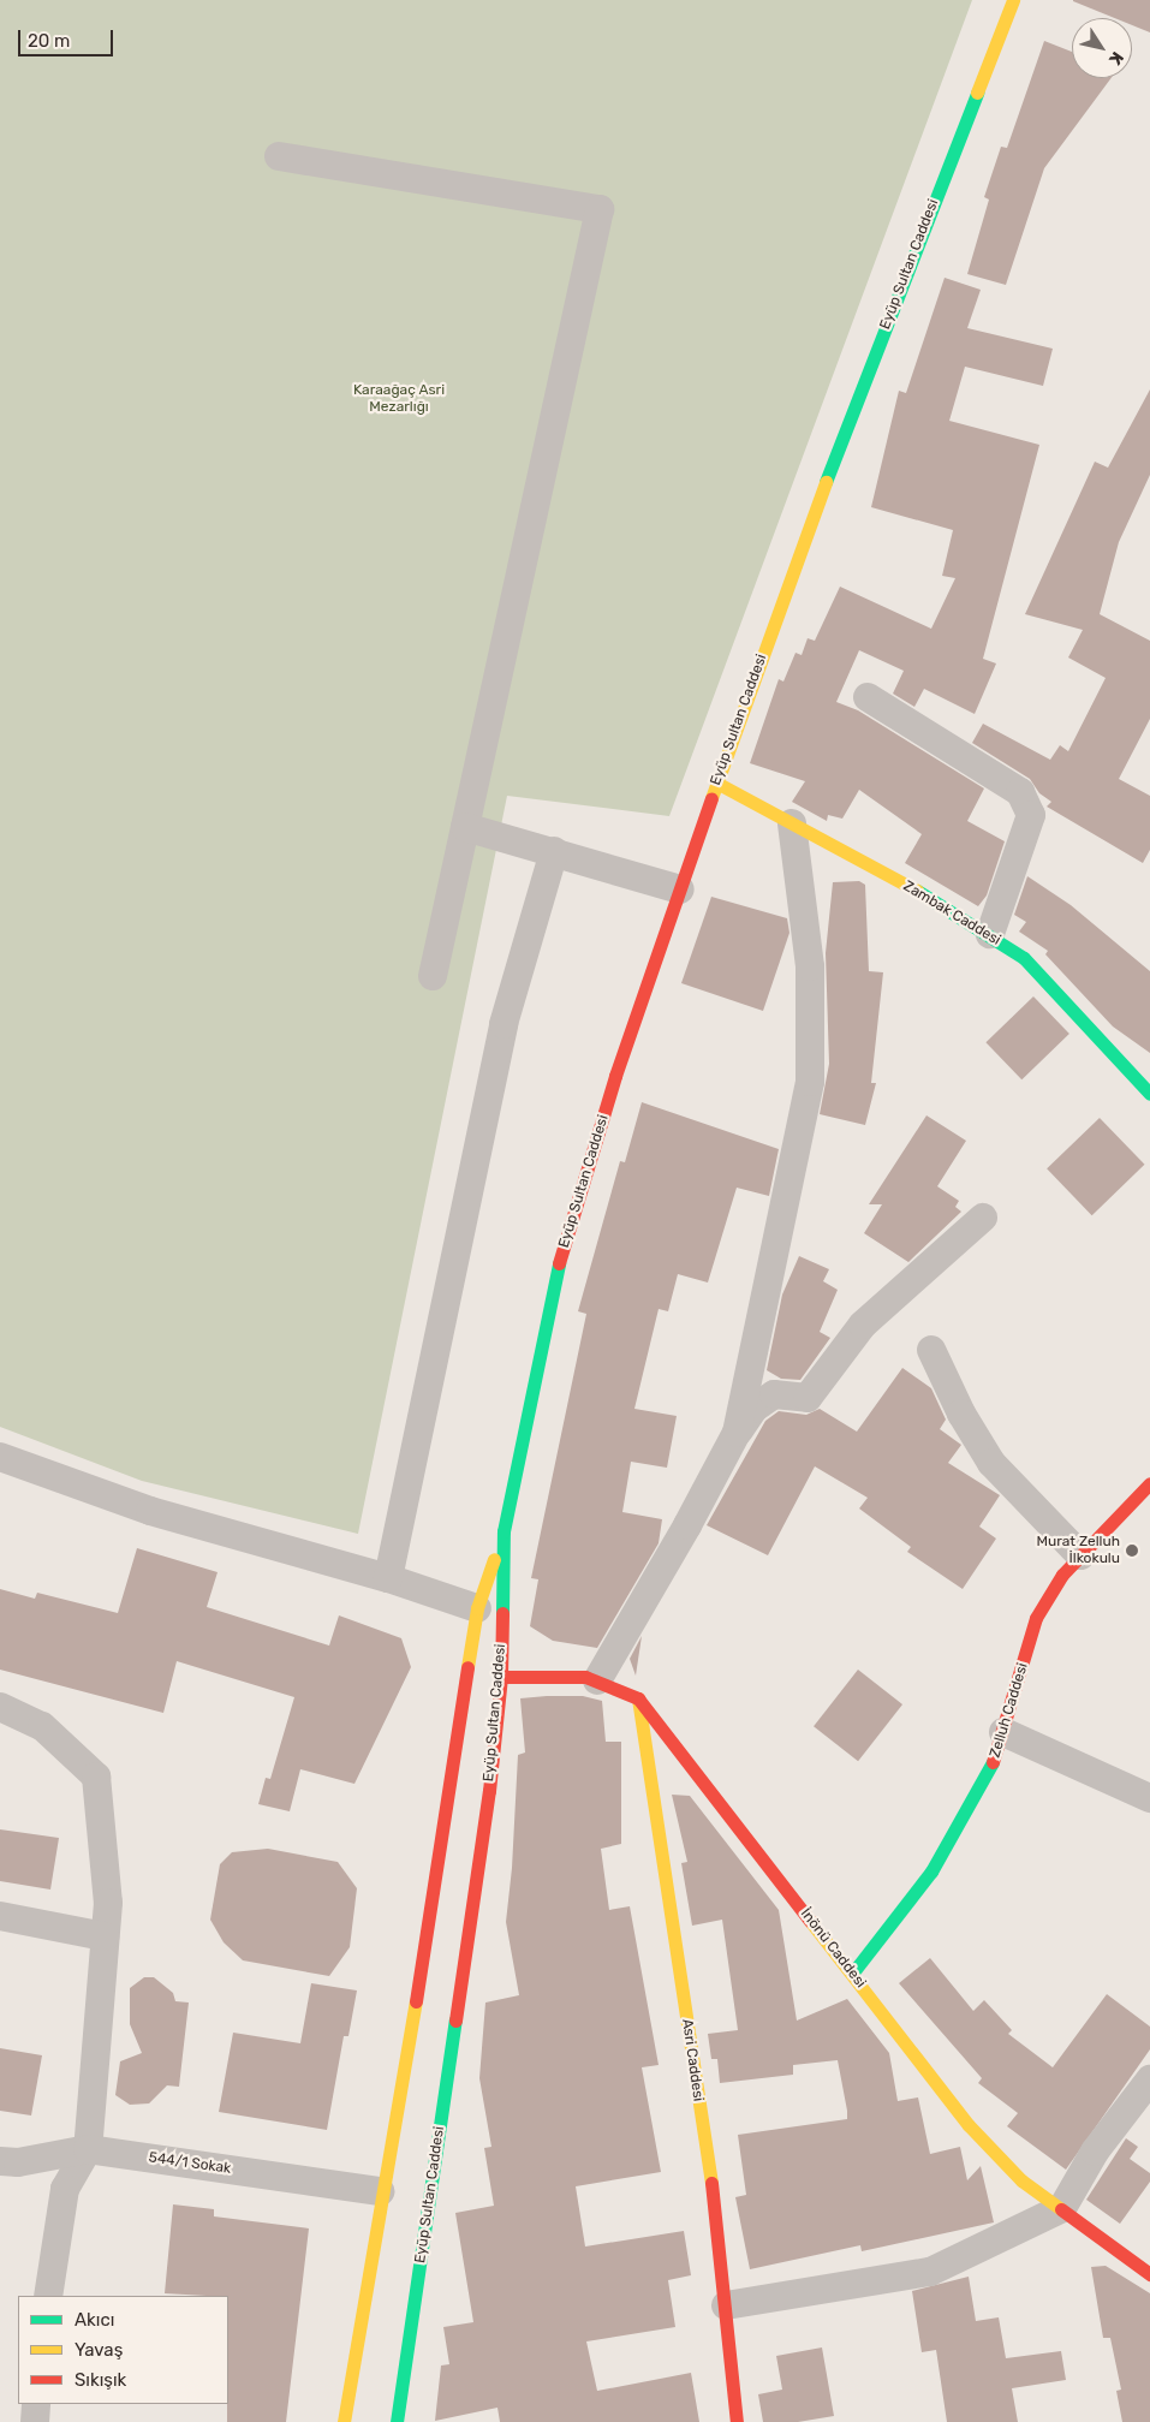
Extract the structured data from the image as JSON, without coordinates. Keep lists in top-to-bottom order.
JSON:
{
  "streets": {
    "main road": [
      "Eyüp Sultan Caddesi",
      "Zambak Caddesi",
      "Zelluh Caddesi",
      "İnönü Caddesi",
      "Asri Caddesi"
    ],
    "street": ["544/1 Sokak"]
  },
  "crossings": [
    ["Eyüp Sultan Caddesi", "Zambak Caddesi"],
    ["Eyüp Sultan Caddesi", "İnönü Caddesi"],
    ["Zelluh Caddesi", "İnönü Caddesi"],
    ["İnönü Caddesi", "Asri Caddesi"]
  ],
  "parks": ["Karaağaç Asri Mezarlığı"],
  "places": ["Murat Zelluh İlkokulu"],
  "legend": ["Akıcı", "Yavaş", "Sıkışık"],
  "scale_bar": "20 m",
  "north": "bottom right"
}
